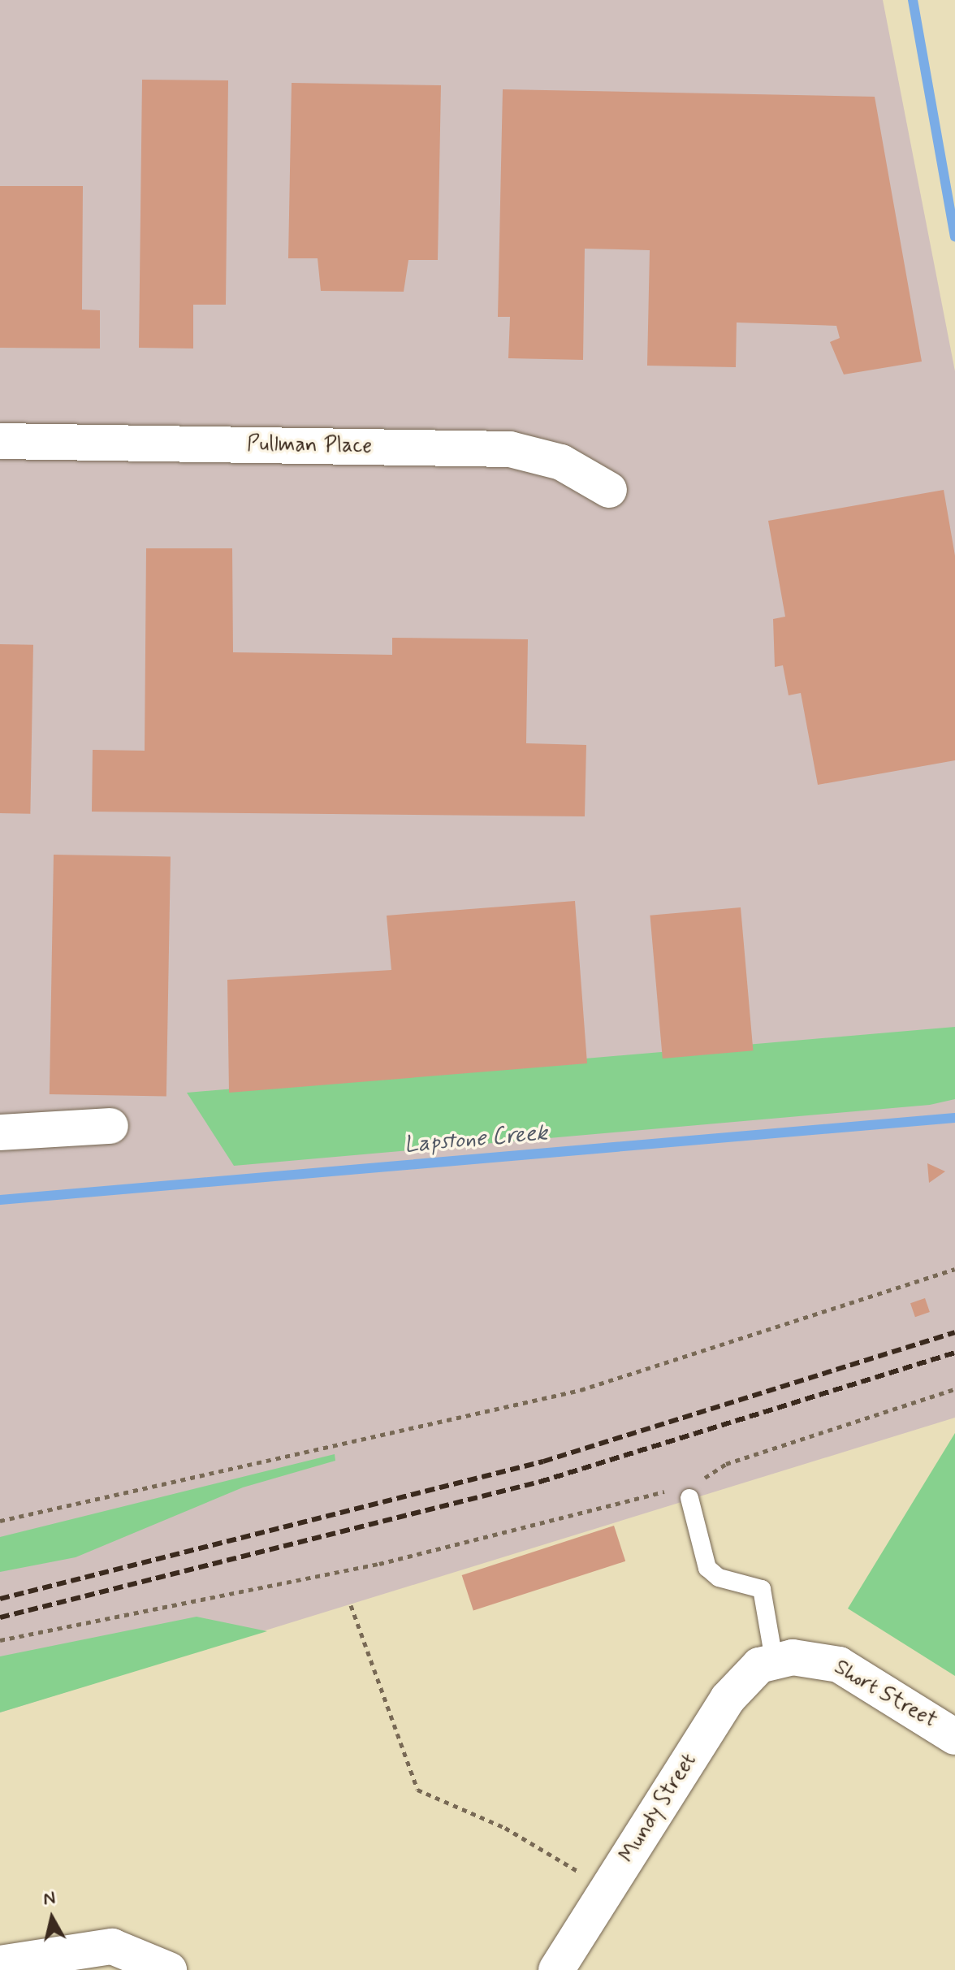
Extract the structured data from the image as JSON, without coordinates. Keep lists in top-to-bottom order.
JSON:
{
  "streets": {
    "street": ["Pullman Place", "Short Street", "Mundy Street"]
  },
  "crossings": [
    ["Short Street", "Mundy Street"]
  ],
  "water": ["Lapstone Creek"],
  "north": "top"
}
